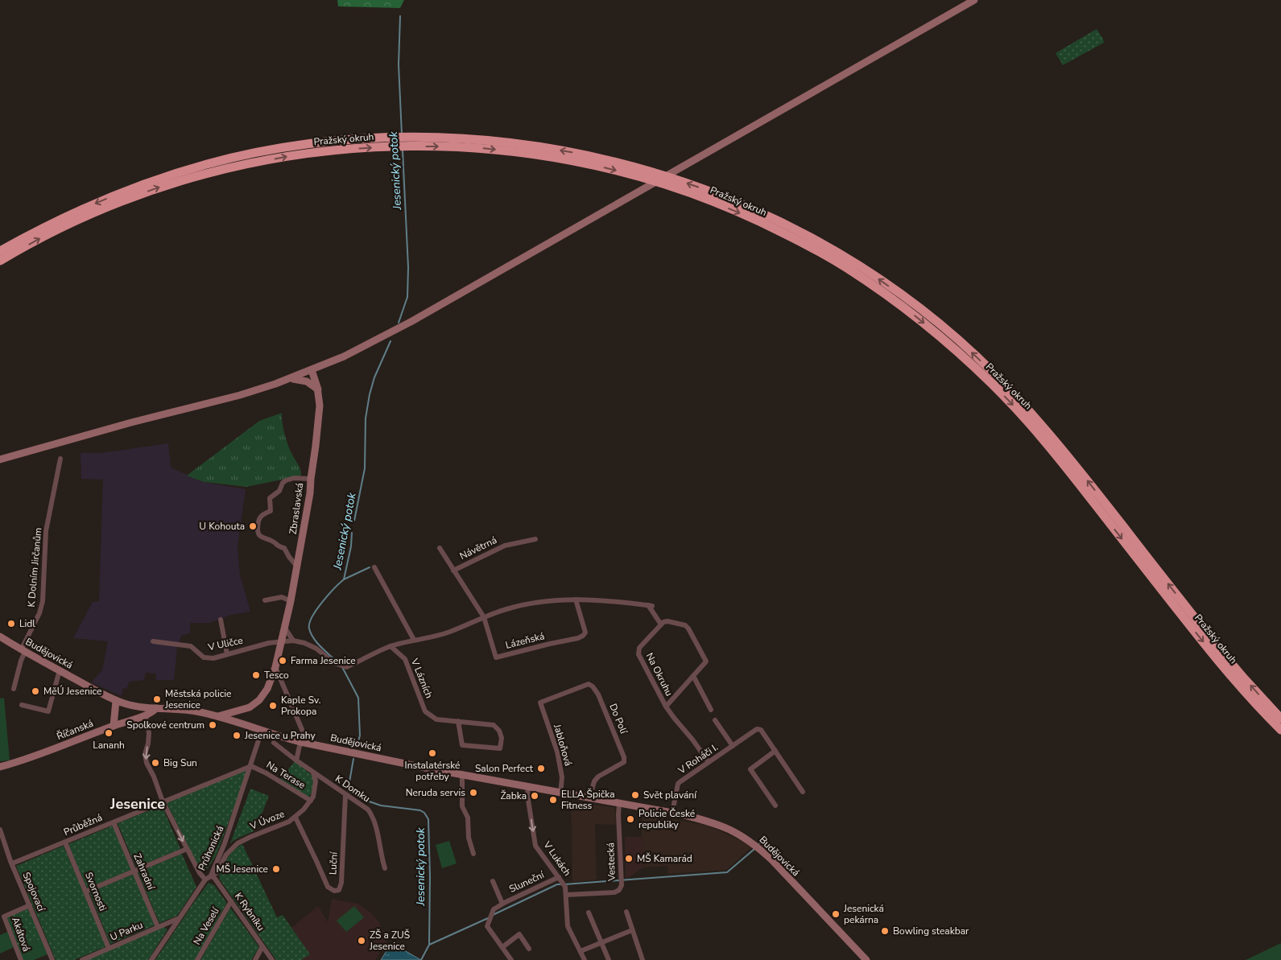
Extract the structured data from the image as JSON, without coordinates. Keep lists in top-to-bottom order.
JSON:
{
  "streets": {
    "highway": ["Pražský okruh"],
    "main road": ["Zbraslavská", "Budějovická", "Říčanská"],
    "street": [
      "Návětrná",
      "K Dolním Jirčanům",
      "Lázeňská",
      "V Uličce",
      "Na Okruhu",
      "V Lázních",
      "Do Polí",
      "Jabloňová",
      "V Roháči I.",
      "Na Terase",
      "K Domku",
      "V Úvoze",
      "Průběžná",
      "Průhonická",
      "V Lukách",
      "Vestecká",
      "Luční",
      "Zahradní",
      "Sluneční",
      "Spojovací",
      "Svornosti",
      "K Rybníku",
      "Na Veselí",
      "U Parku",
      "Akátová"
    ]
  },
  "crossings": [
    ["Zbraslavská", "V Uličce"],
    ["Zbraslavská", "Budějovická"],
    ["Návětrná", "Lázeňská"],
    ["K Dolním Jirčanům", "Budějovická"],
    ["Budějovická", "Do Polí"],
    ["Budějovická", "Říčanská"],
    ["Budějovická", "Jabloňová"],
    ["Budějovická", "V Roháči I."],
    ["Budějovická", "Průhonická"],
    ["Budějovická", "V Lukách"],
    ["Budějovická", "Vestecká"],
    ["Na Okruhu", "V Roháči I."],
    ["Do Polí", "Jabloňová"],
    ["Na Terase", "V Úvoze"],
    ["Na Terase", "Průběžná"],
    ["Na Terase", "Průhonická"],
    ["K Domku", "V Úvoze"],
    ["K Domku", "Luční"],
    ["V Úvoze", "Průhonická"],
    ["V Úvoze", "Luční"],
    ["V Úvoze", "K Rybníku"],
    ["Průběžná", "Průhonická"],
    ["Průběžná", "Zahradní"],
    ["Průběžná", "Spojovací"],
    ["Průběžná", "Svornosti"],
    ["Průhonická", "K Rybníku"],
    ["Průhonická", "U Parku"],
    ["V Lukách", "Vestecká"],
    ["V Lukách", "Sluneční"],
    ["Zahradní", "U Parku"],
    ["Spojovací", "Akátová"],
    ["Svornosti", "U Parku"],
    ["K Rybníku", "Na Veselí"]
  ],
  "one_way": ["V Lukách"],
  "districts": ["Jesenice"],
  "water": ["Jesenický potok"],
  "places": [
    "U Kohouta",
    "Lidl",
    "Farma Jesenice",
    "Tesco",
    "MěÚ Jesenice",
    "Městská policie Jesenice",
    "Kaple Sv. Prokopa",
    "Spolkové centrum",
    "Lananh",
    "Jesenice u Prahy",
    "Instalatérské potřeby",
    "Big Sun",
    "Salon Perfect",
    "Neruda servis",
    "Svět plavání",
    "Žabka",
    "ELLA Špička Fitness",
    "Policie České republiky",
    "MŠ Kamarád",
    "MŠ Jesenice",
    "Jesenická pekárna",
    "Bowling steakbar",
    "ZŠ a ZUŠ Jesenice"
  ]
}
